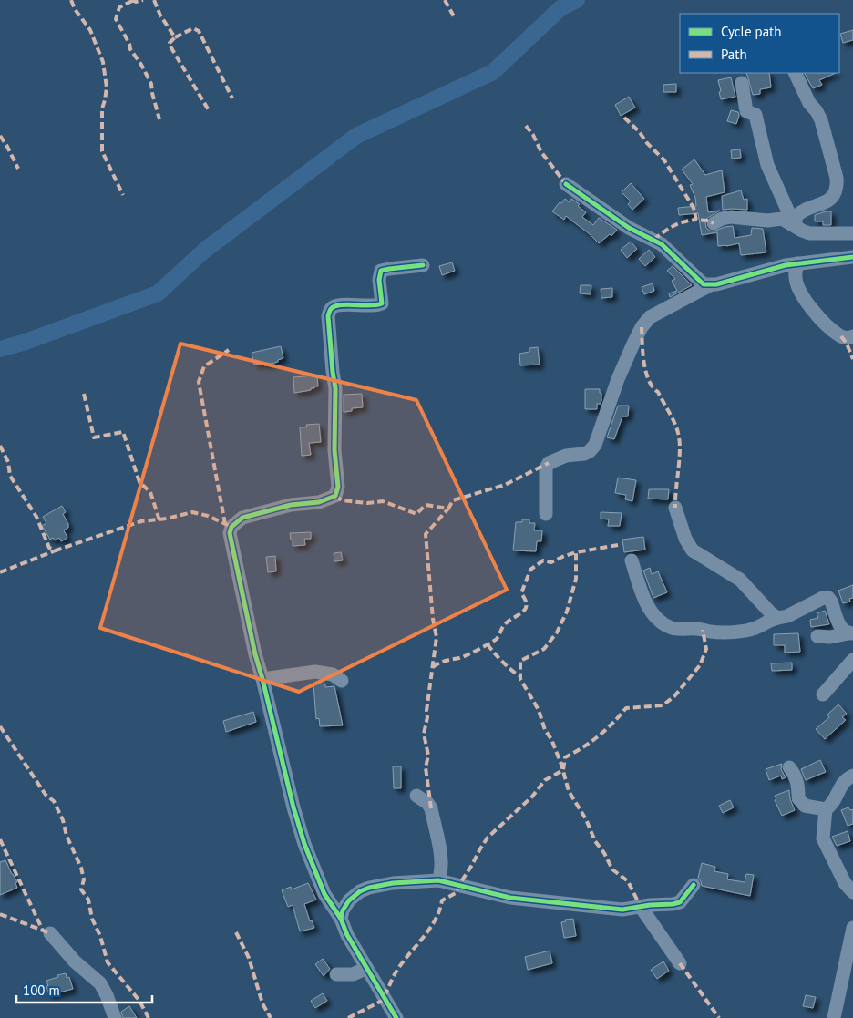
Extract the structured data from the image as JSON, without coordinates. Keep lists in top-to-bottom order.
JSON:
{
  "legend": ["Cycle path", "Path"],
  "scale_bar": "100 m"
}
